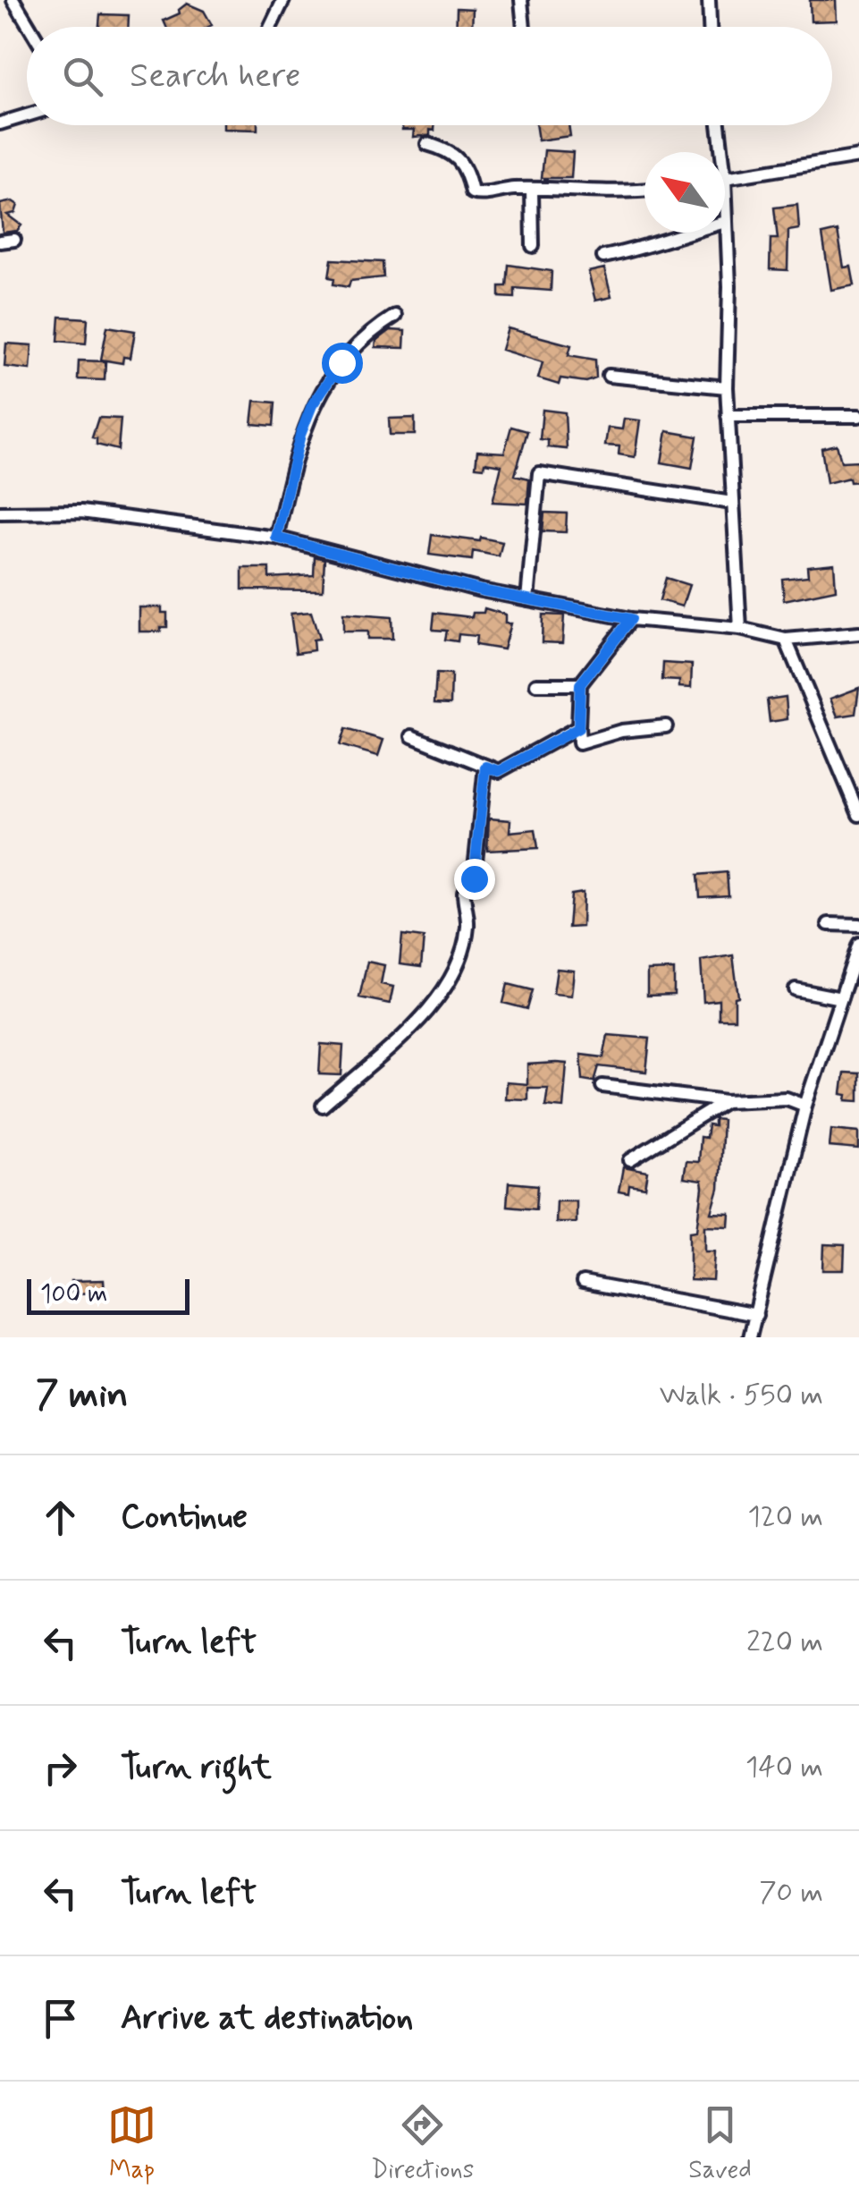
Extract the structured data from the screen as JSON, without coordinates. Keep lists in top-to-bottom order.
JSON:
{
  "scale_bar": "100 m",
  "north": "top left",
  "page": {
    "search": "Search here",
    "scale": "100 m",
    "heading": ["7 min", "Walk · 550 m"],
    "list": [
      ["Continue", "120 m"],
      ["Turn left", "220 m"],
      ["Turn right", "140 m"],
      ["Turn left", "70 m"],
      "Arrive at destination"
    ],
    "nav": ["Map", "Directions", "Saved"]
  }
}
